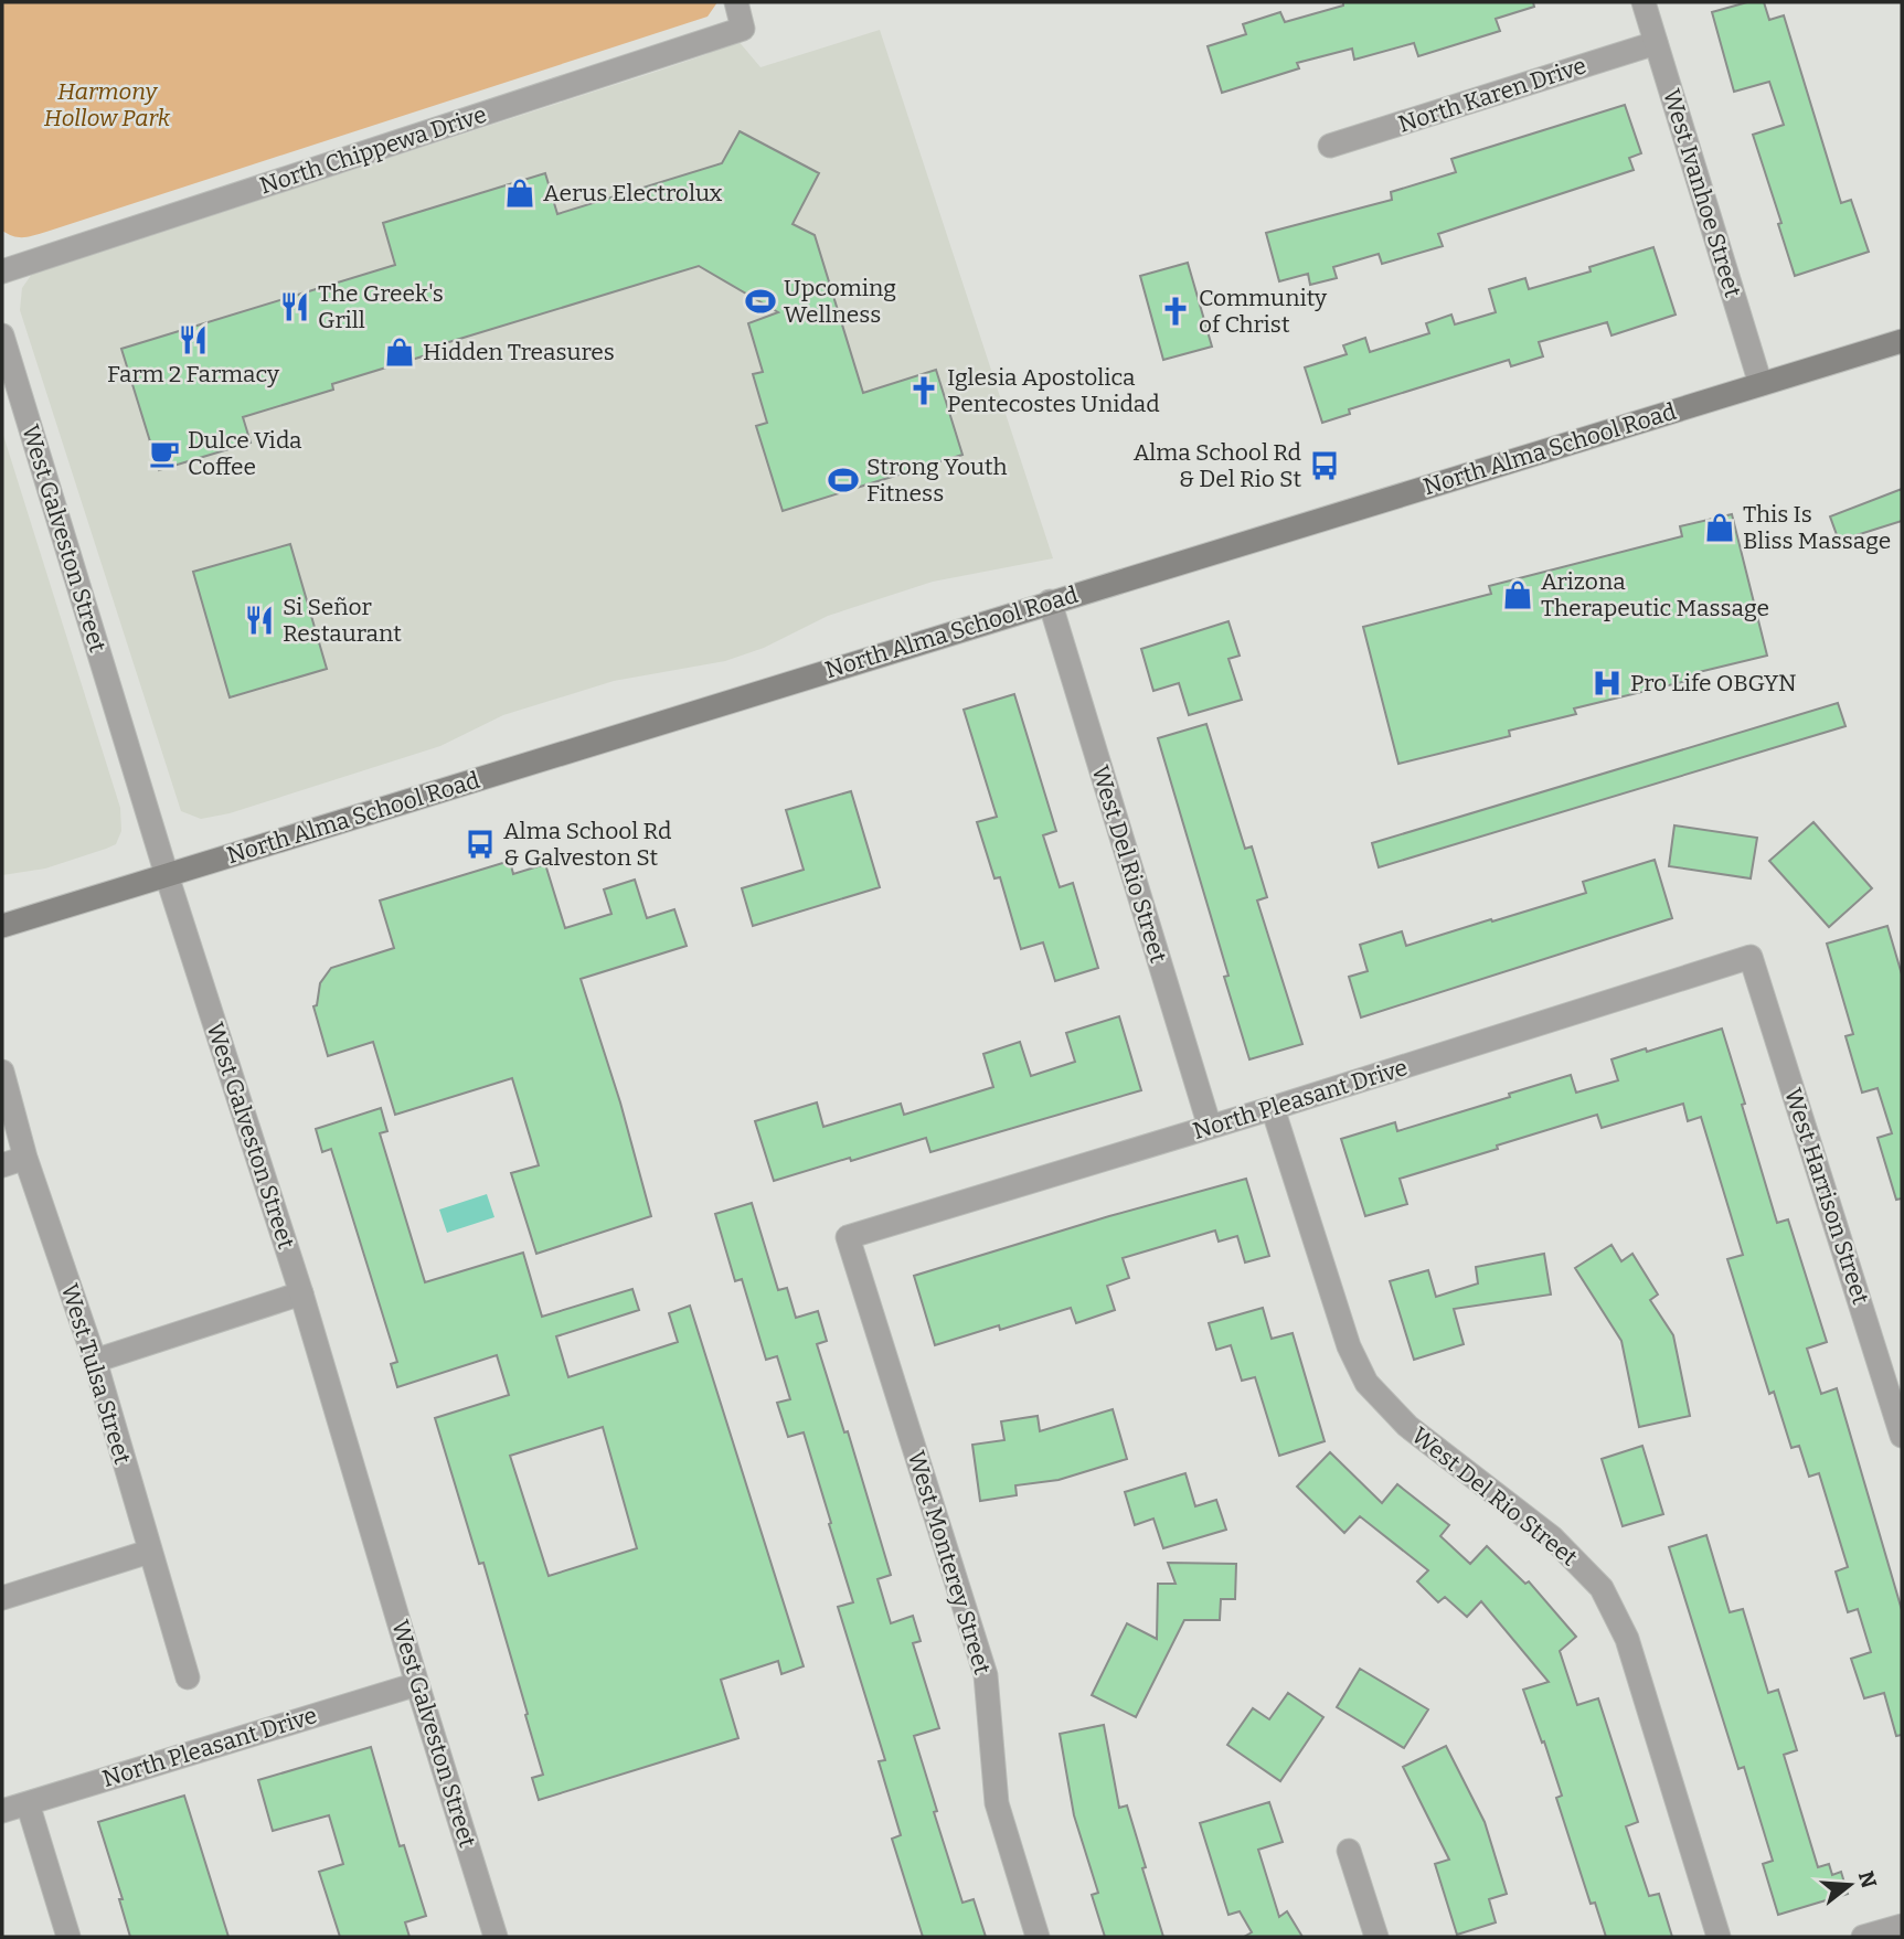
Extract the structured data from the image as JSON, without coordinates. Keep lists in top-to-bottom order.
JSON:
{
  "streets": {
    "main road": ["North Alma School Road"],
    "street": [
      "North Karen Drive",
      "North Chippewa Drive",
      "West Ivanhoe Street",
      "West Galveston Street",
      "West Del Rio Street",
      "North Pleasant Drive",
      "West Harrison Street",
      "West Tulsa Street",
      "West Monterey Street"
    ]
  },
  "crossings": [
    ["North Karen Drive", "West Ivanhoe Street"],
    ["West Ivanhoe Street", "North Alma School Road"],
    ["North Alma School Road", "West Galveston Street"],
    ["North Alma School Road", "West Del Rio Street"],
    ["West Galveston Street", "North Pleasant Drive"],
    ["West Del Rio Street", "North Pleasant Drive"],
    ["North Pleasant Drive", "West Harrison Street"],
    ["North Pleasant Drive", "West Monterey Street"]
  ],
  "parks": ["Harmony Hollow Park"],
  "places": {
    "shop": [
      "Aerus Electrolux",
      "Hidden Treasures",
      "This Is Bliss Massage",
      "Arizona Therapeutic Massage"
    ],
    "sports": ["Upcoming Wellness", "Strong Youth Fitness"],
    "restaurant": ["The Greek's Grill", "Farm 2 Farmacy", "Si Señor Restaurant"],
    "church": ["Community of Christ", "Iglesia Apostolica Pentecostes Unidad"],
    "cafe": ["Dulce Vida Coffee"],
    "bus stop": ["Alma School Rd & Del Rio St", "Alma School Rd & Galveston St"],
    "hospital": ["Pro Life OBGYN"]
  },
  "north": "right"
}
